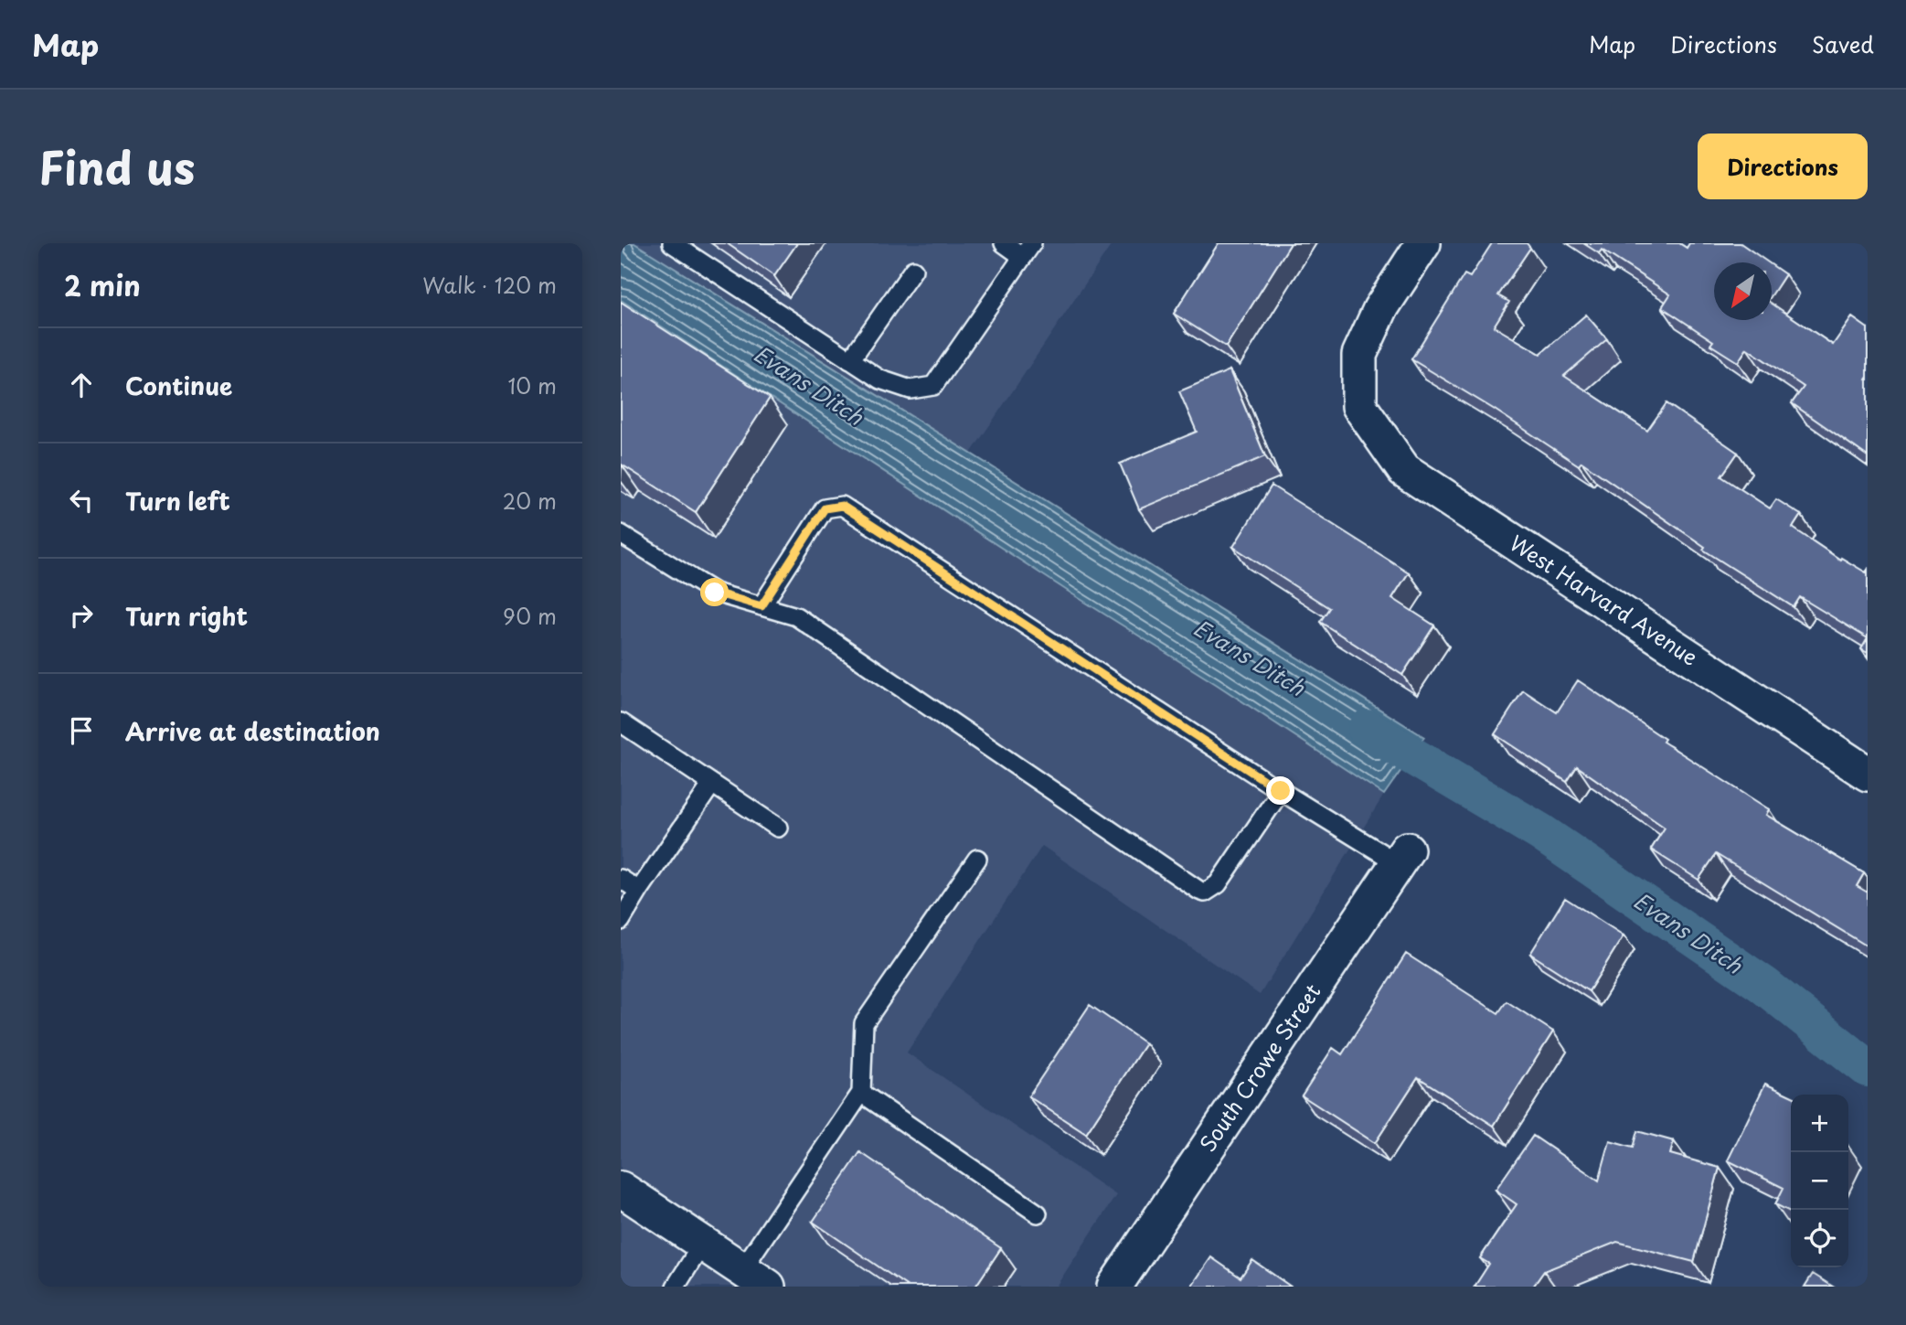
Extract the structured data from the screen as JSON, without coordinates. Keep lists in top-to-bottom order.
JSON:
{
  "streets": {
    "street": ["West Harvard Avenue", "South Crowe Street"]
  },
  "water": ["Evans Ditch"],
  "north": "bottom left",
  "page": {
    "header": "Map",
    "nav": ["Map", "Directions", "Saved"],
    "title": "Find us",
    "buttons": "Directions",
    "heading": ["2 min", "Walk · 120 m"],
    "list": [
      ["Continue", "10 m"],
      ["Turn left", "20 m"],
      ["Turn right", "90 m"],
      "Arrive at destination"
    ],
    "map_buttons": ["+", "−"]
  }
}
